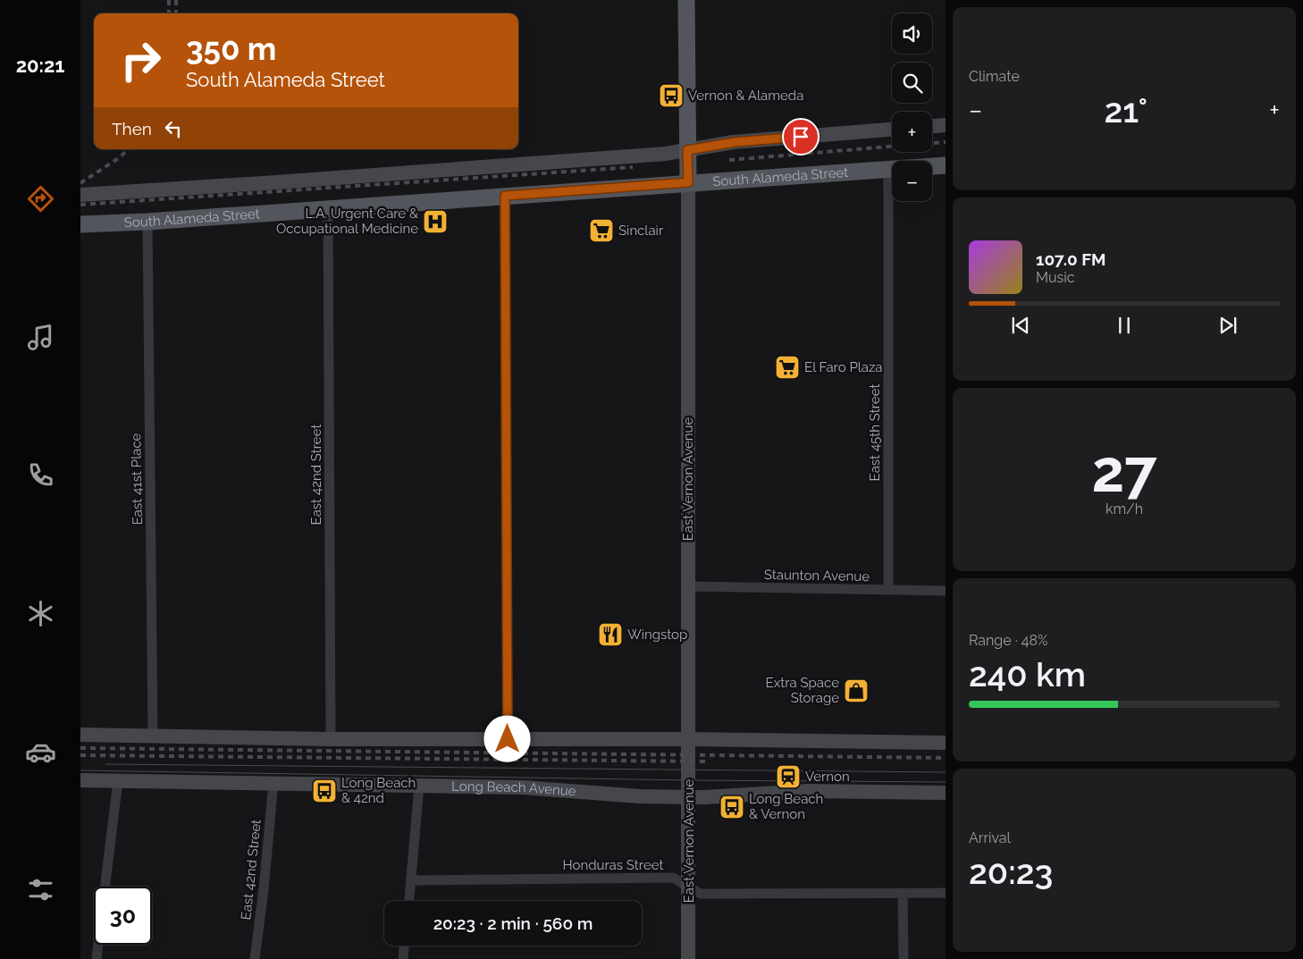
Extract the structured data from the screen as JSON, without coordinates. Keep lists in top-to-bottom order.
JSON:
{
  "streets": {
    "main road": ["South Alameda Street", "East Vernon Avenue", "Long Beach Avenue"],
    "street": [
      "East 45th Street",
      "East 42nd Street",
      "East 41st Place",
      "Staunton Avenue",
      "Honduras Street"
    ]
  },
  "crossings": [
    ["South Alameda Street", "East 45th Street"],
    ["South Alameda Street", "East 42nd Street"],
    ["South Alameda Street", "East 41st Place"],
    ["South Alameda Street", "East Vernon Avenue"],
    ["East 45th Street", "Staunton Avenue"],
    ["East 42nd Street", "Long Beach Avenue"],
    ["East Vernon Avenue", "Staunton Avenue"],
    ["East Vernon Avenue", "Long Beach Avenue"],
    ["East Vernon Avenue", "Honduras Street"]
  ],
  "places": {
    "bus stop": ["Vernon & Alameda", "Long Beach & 42nd", "Long Beach & Vernon"],
    "hospital": ["L.A. Urgent Care & Occupational Medicine"],
    "supermarket": ["Sinclair", "El Faro Plaza"],
    "restaurant": ["Wingstop"],
    "shop": ["Extra Space Storage"],
    "station": ["Vernon"]
  },
  "page": {
    "tabs": "20:21",
    "tile": [
      "Climate",
      ["27", "km/h"],
      ["Range · 48%", "240 km"],
      ["Arrival", "20:23"]
    ],
    "map_buttons": ["+", "−"],
    "turn": ["350 m", "South Alameda Street"],
    "heat": ["−", "21°", "+"],
    "then": "Then",
    "song": ["107.0 FM", "Music"],
    "limit": "30",
    "trip": "20:23 · 2 min · 560 m"
  }
}
